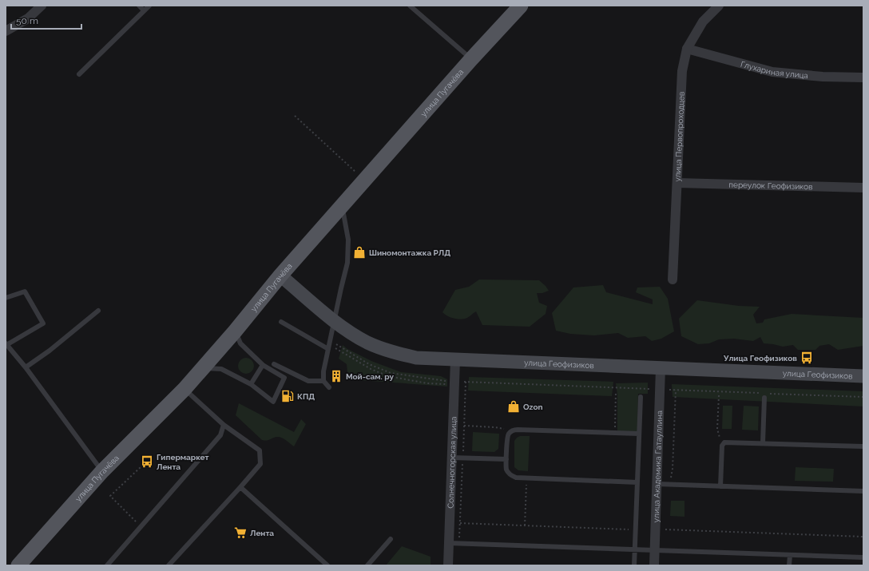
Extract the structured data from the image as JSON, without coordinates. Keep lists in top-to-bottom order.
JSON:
{
  "streets": {
    "main road": ["улица Пугачёва"],
    "street": [
      "Глухариная улица",
      "улица Первопроходцев",
      "переулок Геофизиков",
      "улица Геофизиков",
      "Солнечногорская улица",
      "улица Академика Гатауллина"
    ]
  },
  "crossings": [
    ["Глухариная улица", "улица Первопроходцев"],
    ["улица Пугачёва", "улица Геофизиков"],
    ["улица Первопроходцев", "переулок Геофизиков"],
    ["улица Геофизиков", "Солнечногорская улица"],
    ["улица Геофизиков", "улица Академика Гатауллина"]
  ],
  "places": {
    "shop": ["Шиномонтажка РЛД", "Ozon"],
    "bus stop": ["Улица Геофизиков", "Гипермаркет Лента"],
    "building": ["Мой-сам. ру"],
    "fuel station": ["КПД"],
    "supermarket": ["Лента"]
  },
  "scale_bar": "50 m"
}
